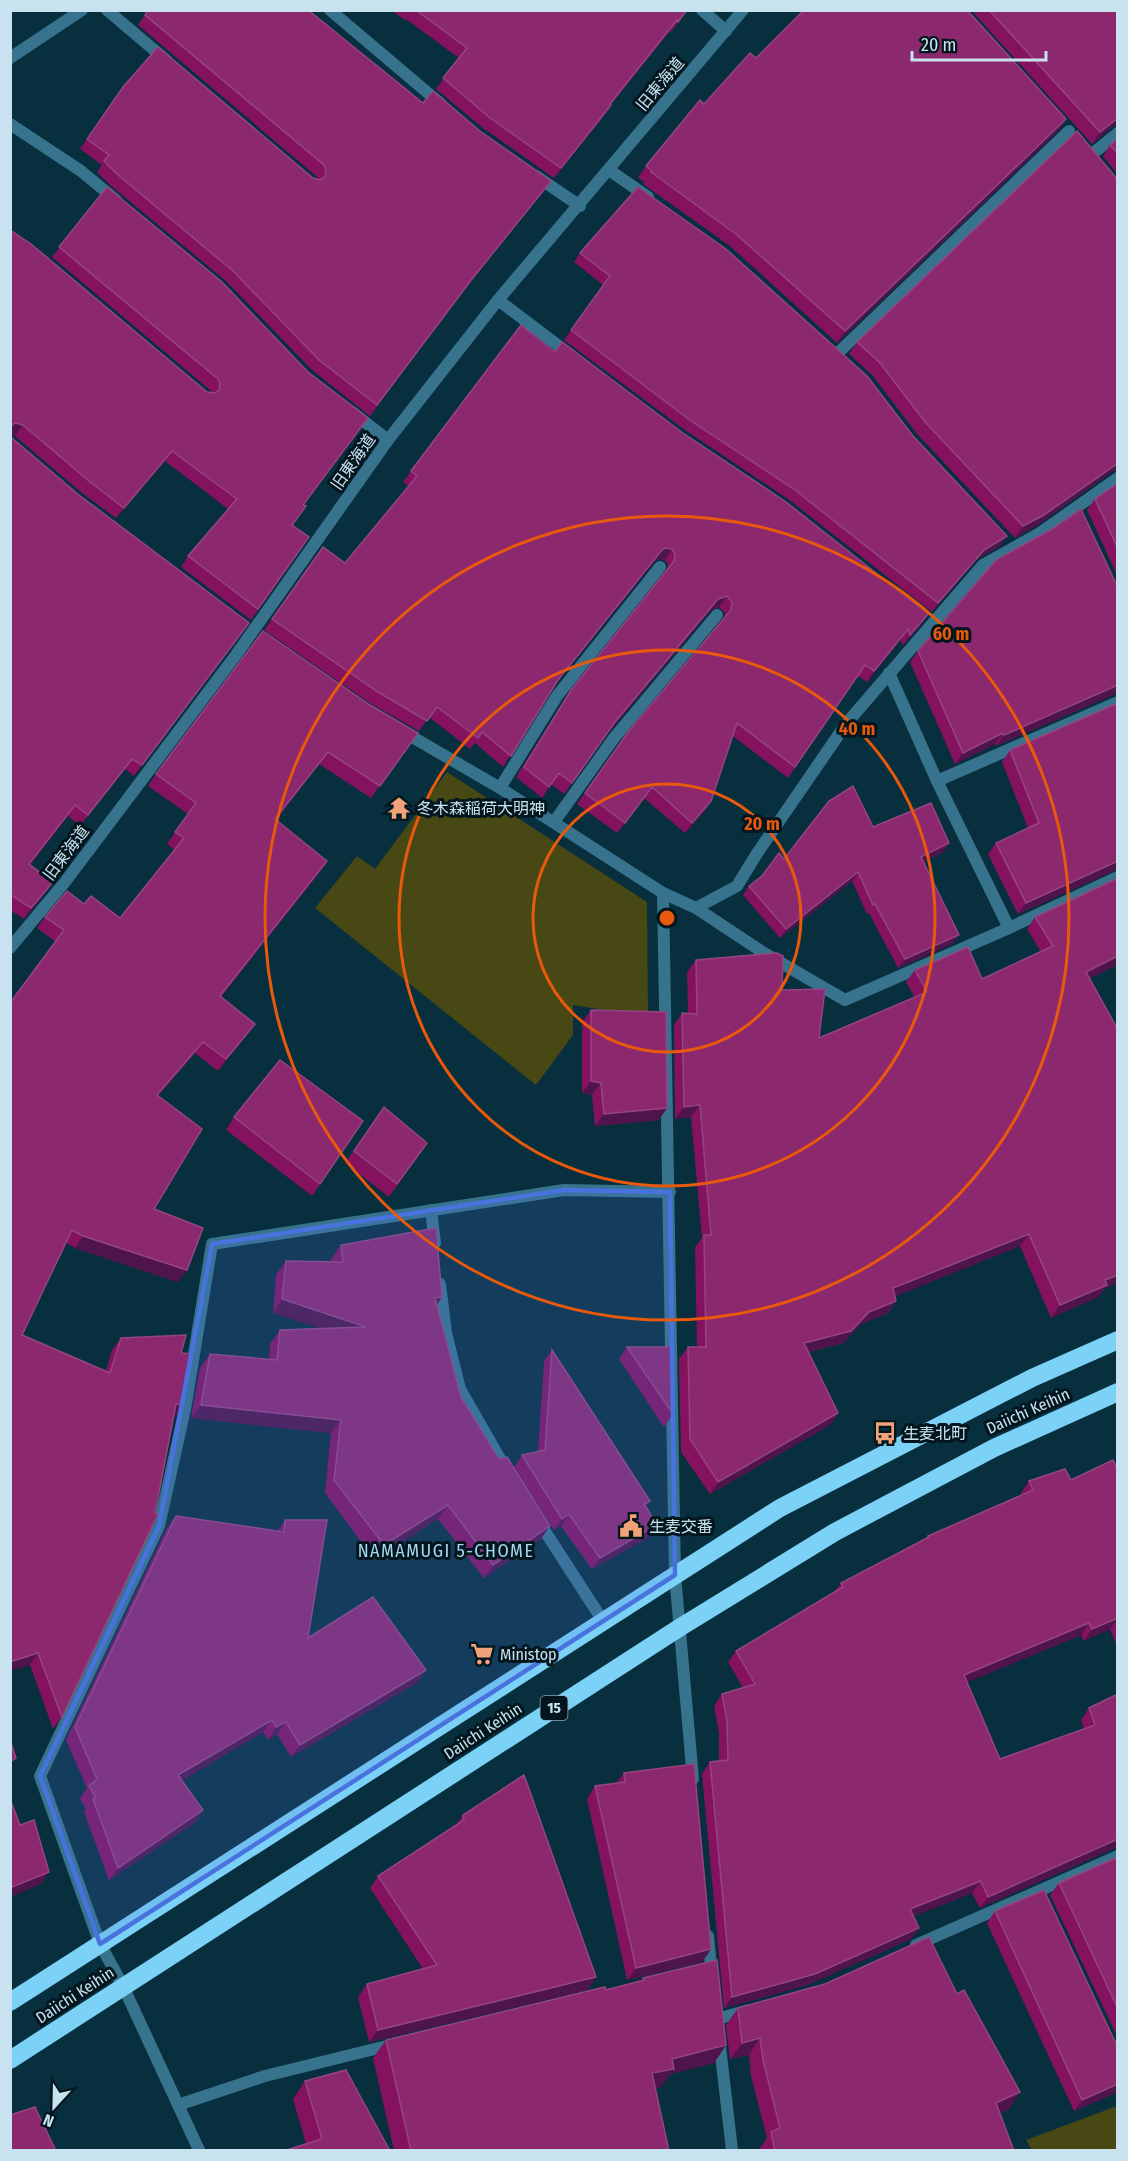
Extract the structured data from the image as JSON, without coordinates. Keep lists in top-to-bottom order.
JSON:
{
  "streets": {
    "highway": ["Daiichi Keihin", "15"],
    "street": ["旧東海道"]
  },
  "districts": ["NAMAMUGI 5-CHOME"],
  "places": {
    "temple": ["冬木森稲荷大明神"],
    "bus stop": ["生麦北町"],
    "public building": ["生麦交番"],
    "supermarket": ["Ministop"]
  },
  "scale_bar": "20 m",
  "north": "bottom",
  "rings": ["60 m", "40 m", "20 m"]
}
